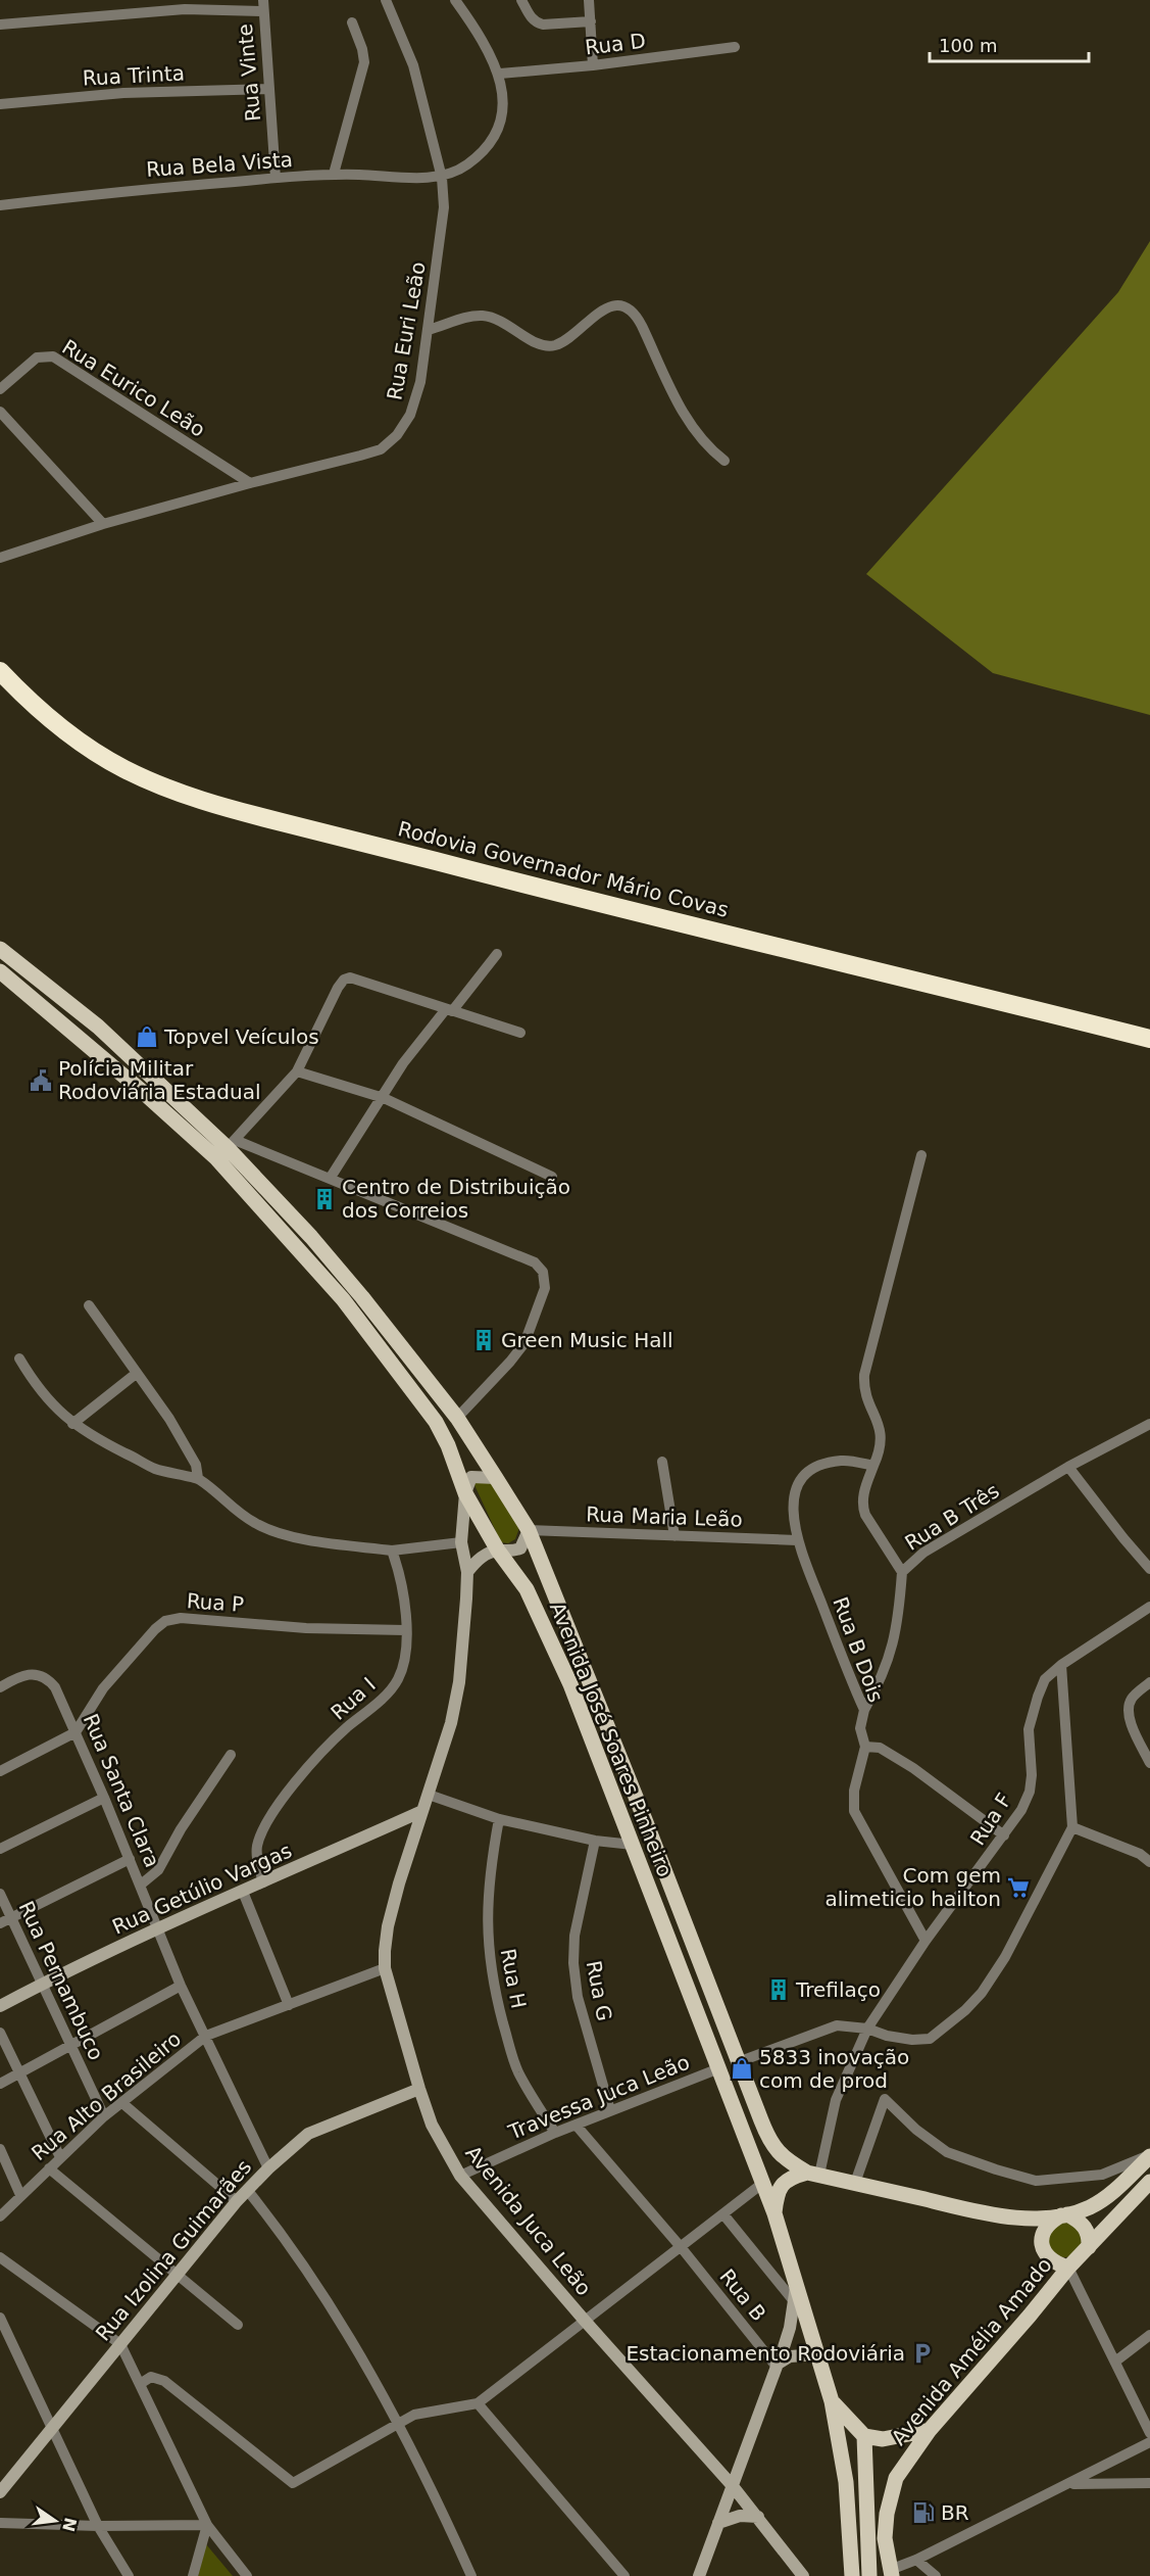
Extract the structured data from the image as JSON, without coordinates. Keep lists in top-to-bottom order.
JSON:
{
  "streets": {
    "highway": ["Rodovia Governador Mário Covas"],
    "main road": [
      "Avenida José Soares Pinheiro",
      "Rua Getúlio Vargas",
      "Avenida Juca Leão",
      "Rua Izolina Guimarães",
      "Avenida Amélia Amado"
    ],
    "street": [
      "Rua D",
      "Rua Vinte",
      "Rua Trinta",
      "Rua Bela Vista",
      "Rua Euri Leão",
      "Rua Eurico Leão",
      "Rua Maria Leão",
      "Rua B Três",
      "Rua P",
      "Rua B Dois",
      "Rua I",
      "Rua Santa Clara",
      "Rua F",
      "Rua H",
      "Rua Pernambuco",
      "Rua G",
      "Rua Alto Brasileiro",
      "Travessa Juca Leão",
      "Rua B"
    ]
  },
  "crossings": [
    ["Rua Vinte", "Rua Trinta"],
    ["Rua Vinte", "Rua Bela Vista"],
    ["Rua Bela Vista", "Rua Euri Leão"],
    ["Rua Euri Leão", "Rua Eurico Leão"],
    ["Rua Maria Leão", "Rua B Dois"],
    ["Rua Maria Leão", "Avenida José Soares Pinheiro"],
    ["Rua B Três", "Rua B Dois"],
    ["Rua P", "Rua I"],
    ["Rua P", "Rua Santa Clara"],
    ["Rua B Dois", "Rua F"],
    ["Rua I", "Rua Getúlio Vargas"],
    ["Avenida José Soares Pinheiro", "Rua F"],
    ["Avenida José Soares Pinheiro", "Travessa Juca Leão"],
    ["Avenida José Soares Pinheiro", "Avenida Juca Leão"],
    ["Rua Santa Clara", "Rua Getúlio Vargas"],
    ["Rua Santa Clara", "Rua Alto Brasileiro"],
    ["Rua Santa Clara", "Rua Izolina Guimarães"],
    ["Rua Getúlio Vargas", "Rua Pernambuco"],
    ["Rua Getúlio Vargas", "Avenida Juca Leão"],
    ["Rua H", "Travessa Juca Leão"],
    ["Rua Pernambuco", "Rua Alto Brasileiro"],
    ["Rua G", "Travessa Juca Leão"],
    ["Rua Alto Brasileiro", "Avenida Juca Leão"],
    ["Travessa Juca Leão", "Avenida Juca Leão"],
    ["Avenida Juca Leão", "Rua Izolina Guimarães"]
  ],
  "places": {
    "shop": ["Topvel Veículos", "5833 inovação com de prod"],
    "public building": ["Polícia Militar Rodoviária Estadual"],
    "building": ["Centro de Distribuição dos Correios", "Green Music Hall", "Trefilaço"],
    "supermarket": ["Com gem alimeticio hailton"],
    "parking": ["Estacionamento Rodoviária"],
    "fuel station": ["BR"]
  },
  "scale_bar": "100 m",
  "north": "right"
}
